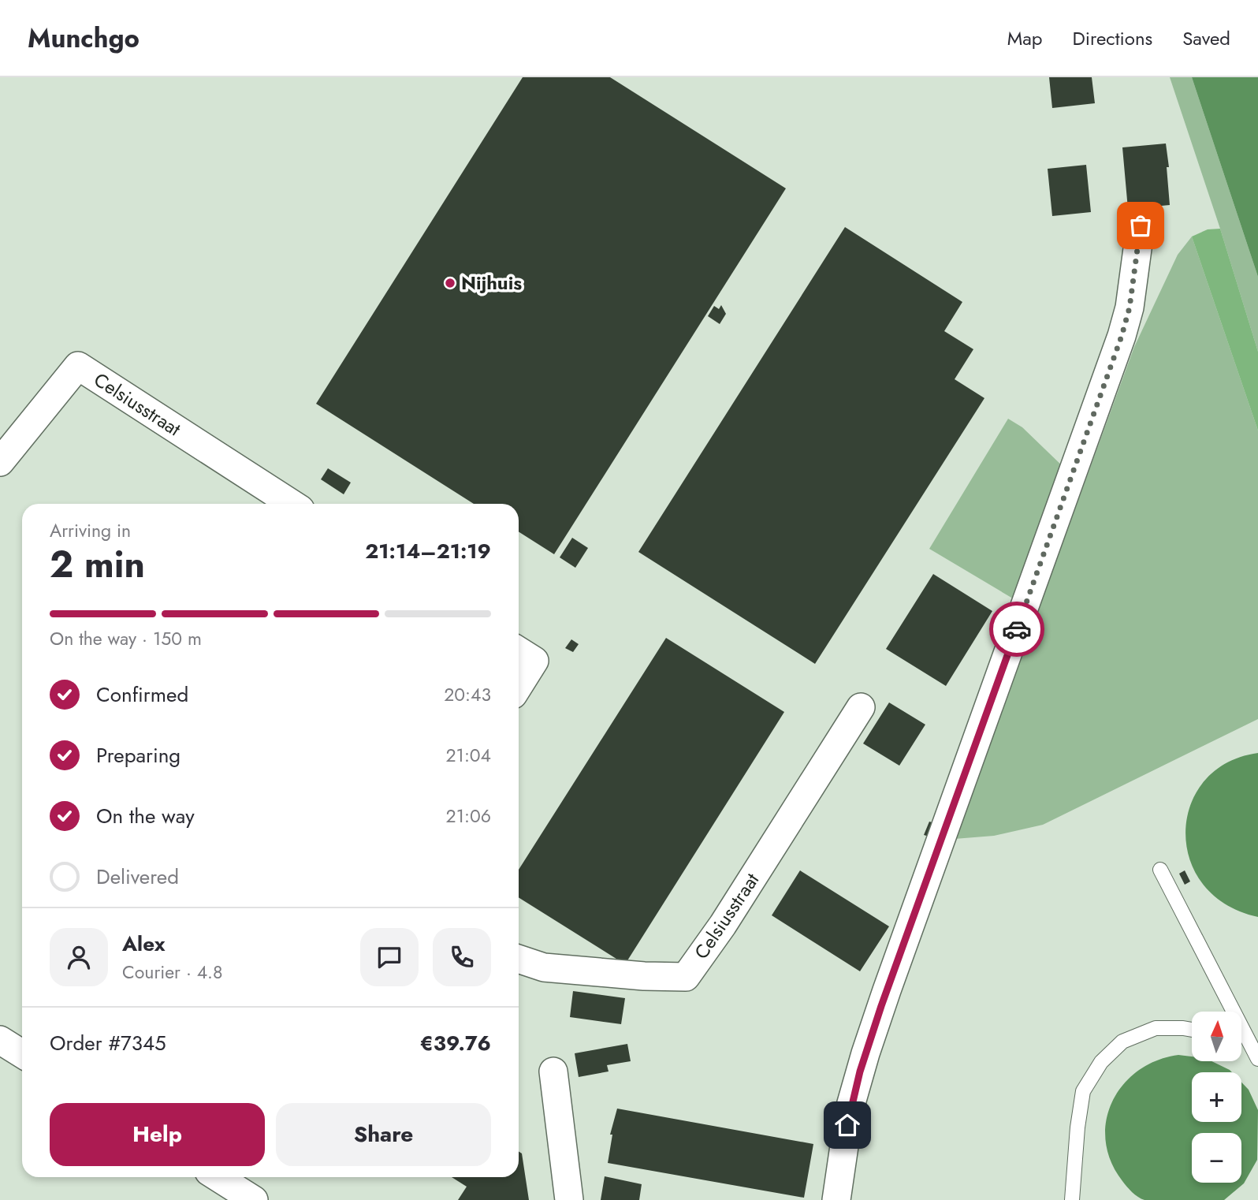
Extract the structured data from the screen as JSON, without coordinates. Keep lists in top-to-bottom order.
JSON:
{
  "streets": {
    "street": ["Celsiusstraat"]
  },
  "places": ["Nijhuis"],
  "north": "top",
  "page": {
    "header": "Munchgo",
    "nav": ["Map", "Directions", "Saved"],
    "heading": ["2 min", "Arriving in", "21:14–21:19"],
    "panel": [
      "Alex",
      "Courier · 4.8",
      "Order #7345",
      "€39.76"
    ],
    "bar": "On the way · 150 m",
    "list": [
      ["Confirmed", "20:43"],
      ["Preparing", "21:04"],
      ["On the way", "21:06"],
      "Delivered"
    ],
    "map_buttons": ["+", "−"],
    "buttons": ["Help", "Share"]
  }
}
